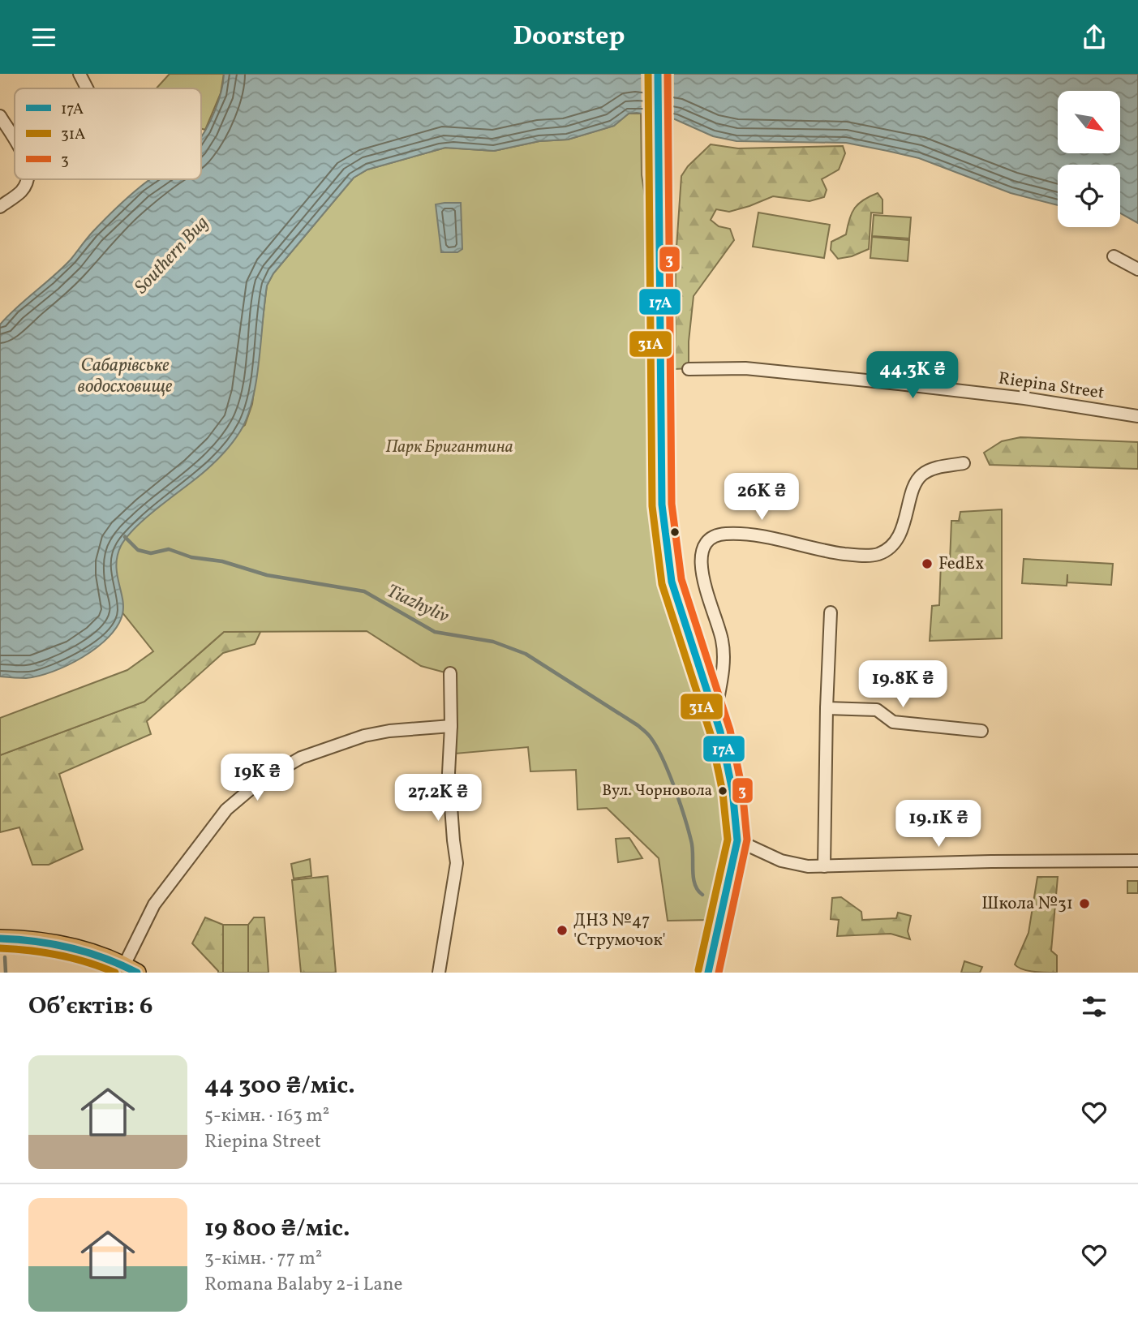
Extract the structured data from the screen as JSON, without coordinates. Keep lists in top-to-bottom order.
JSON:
{
  "streets": {
    "street": ["Riepina Street"]
  },
  "water": ["Southern Bug", "Сабарівське водосховище", "Tiazhyliv"],
  "parks": ["Парк Бригантина"],
  "places": [
    "FedEx",
    "Вул. Чорновола",
    "Школа №31",
    "ДНЗ №47 'Струмочок'"
  ],
  "lines": ["transit line 17А", "transit line 31А", "transit line 3"],
  "legend": ["17А", "31А", "3"],
  "north": "bottom right",
  "page": {
    "header": "Doorstep",
    "price": [
      "44.3K ₴",
      "26K ₴",
      "19.8K ₴",
      "19K ₴",
      "27.2K ₴",
      "19.1K ₴"
    ],
    "heading": "Об’єктів: 6",
    "list": [
      {
        "name": "44 300 ₴/міс.",
        "note": "5-кімн. · 163 m² · Riepina Street"
      },
      {
        "name": "19 800 ₴/міс.",
        "note": "3-кімн. · 77 m² · Romana Balaby 2-i Lane"
      }
    ]
  }
}
